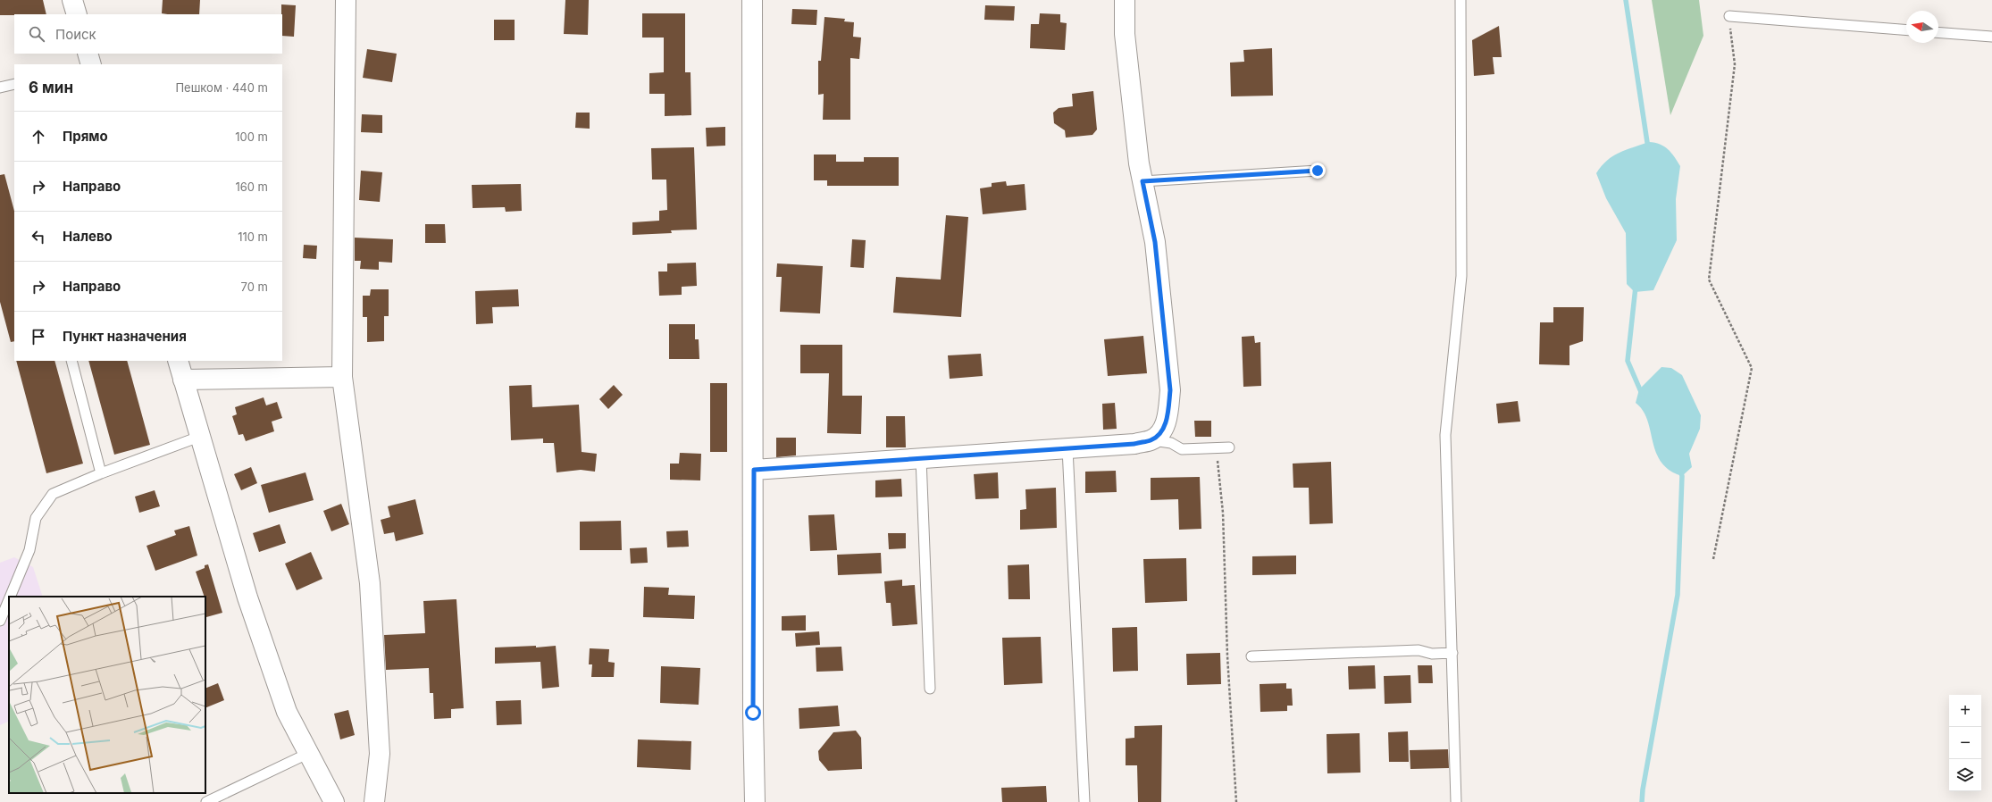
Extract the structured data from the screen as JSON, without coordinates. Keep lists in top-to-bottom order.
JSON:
{
  "north": "left",
  "page": {
    "search": "Поиск",
    "heading": ["6 мин", "Пешком · 440 m"],
    "list": [
      ["Прямо", "100 m"],
      ["Направо", "160 m"],
      ["Налево", "110 m"],
      ["Направо", "70 m"],
      "Пункт назначения"
    ],
    "map_buttons": ["+", "−"]
  }
}
